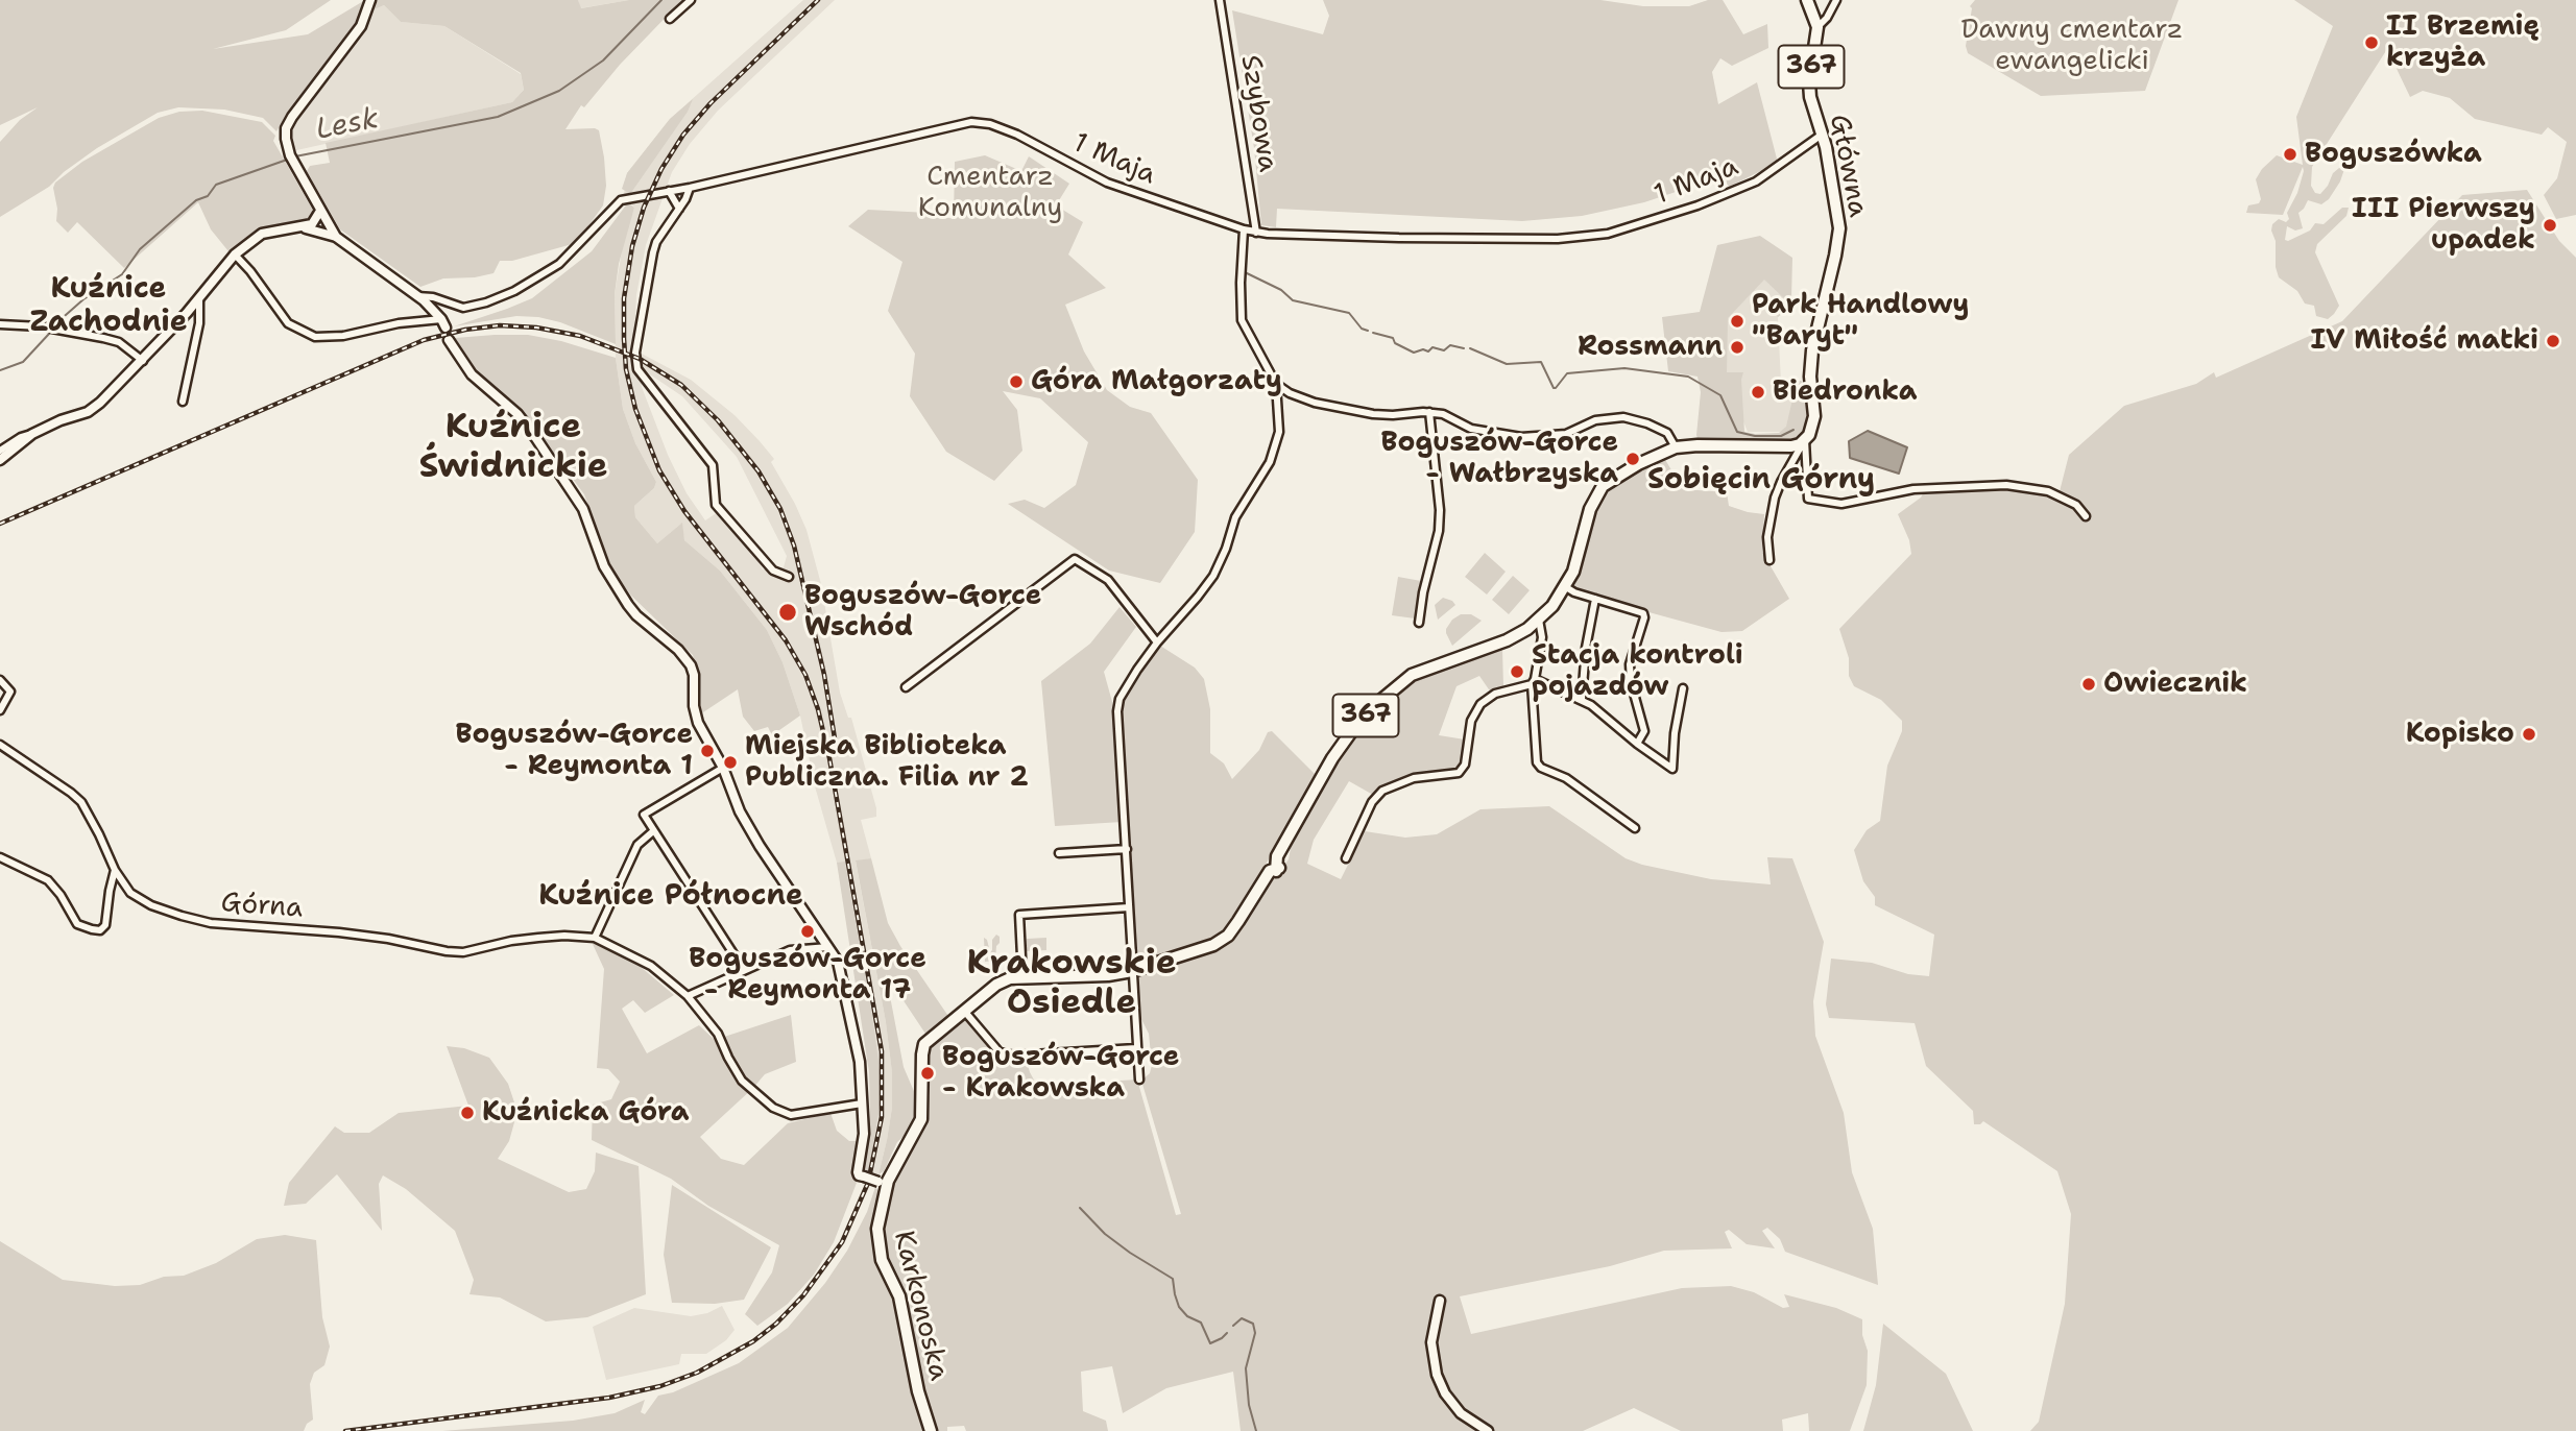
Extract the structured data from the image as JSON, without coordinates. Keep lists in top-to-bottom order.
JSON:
{
  "streets": {
    "main road": ["367", "Główna", "Karkonoska"],
    "street": ["Szybowa", "1 Maja", "Górna"]
  },
  "crossings": [
    ["367", "Główna"],
    ["Szybowa", "1 Maja"],
    ["1 Maja", "Główna"]
  ],
  "districts": [
    "Kuźnice Zachodnie",
    "Kuźnice Świdnickie",
    "Sobięcin Górny",
    "Kuźnice Północne",
    "Krakowskie Osiedle"
  ],
  "water": ["Lesk"],
  "parks": ["Dawny cmentarz ewangelicki", "Cmentarz Komunalny"],
  "places": [
    "II Brzemię krzyża",
    "Boguszówka",
    "III Pierwszy upadek",
    "Park Handlowy \"Baryt\"",
    "IV Miłość matki",
    "Rossmann",
    "Góra Małgorzaty",
    "Biedronka",
    "Boguszów-Gorce - Wałbrzyska",
    "Boguszów-Gorce Wschód",
    "Stacja kontroli pojazdów",
    "Owiecznik",
    "Kopisko",
    "Boguszów-Gorce - Reymonta 1",
    "Miejska Biblioteka Publiczna. Filia nr 2",
    "Boguszów-Gorce - Reymonta 17",
    "Boguszów-Gorce - Krakowska",
    "Kuźnicka Góra"
  ]
}
